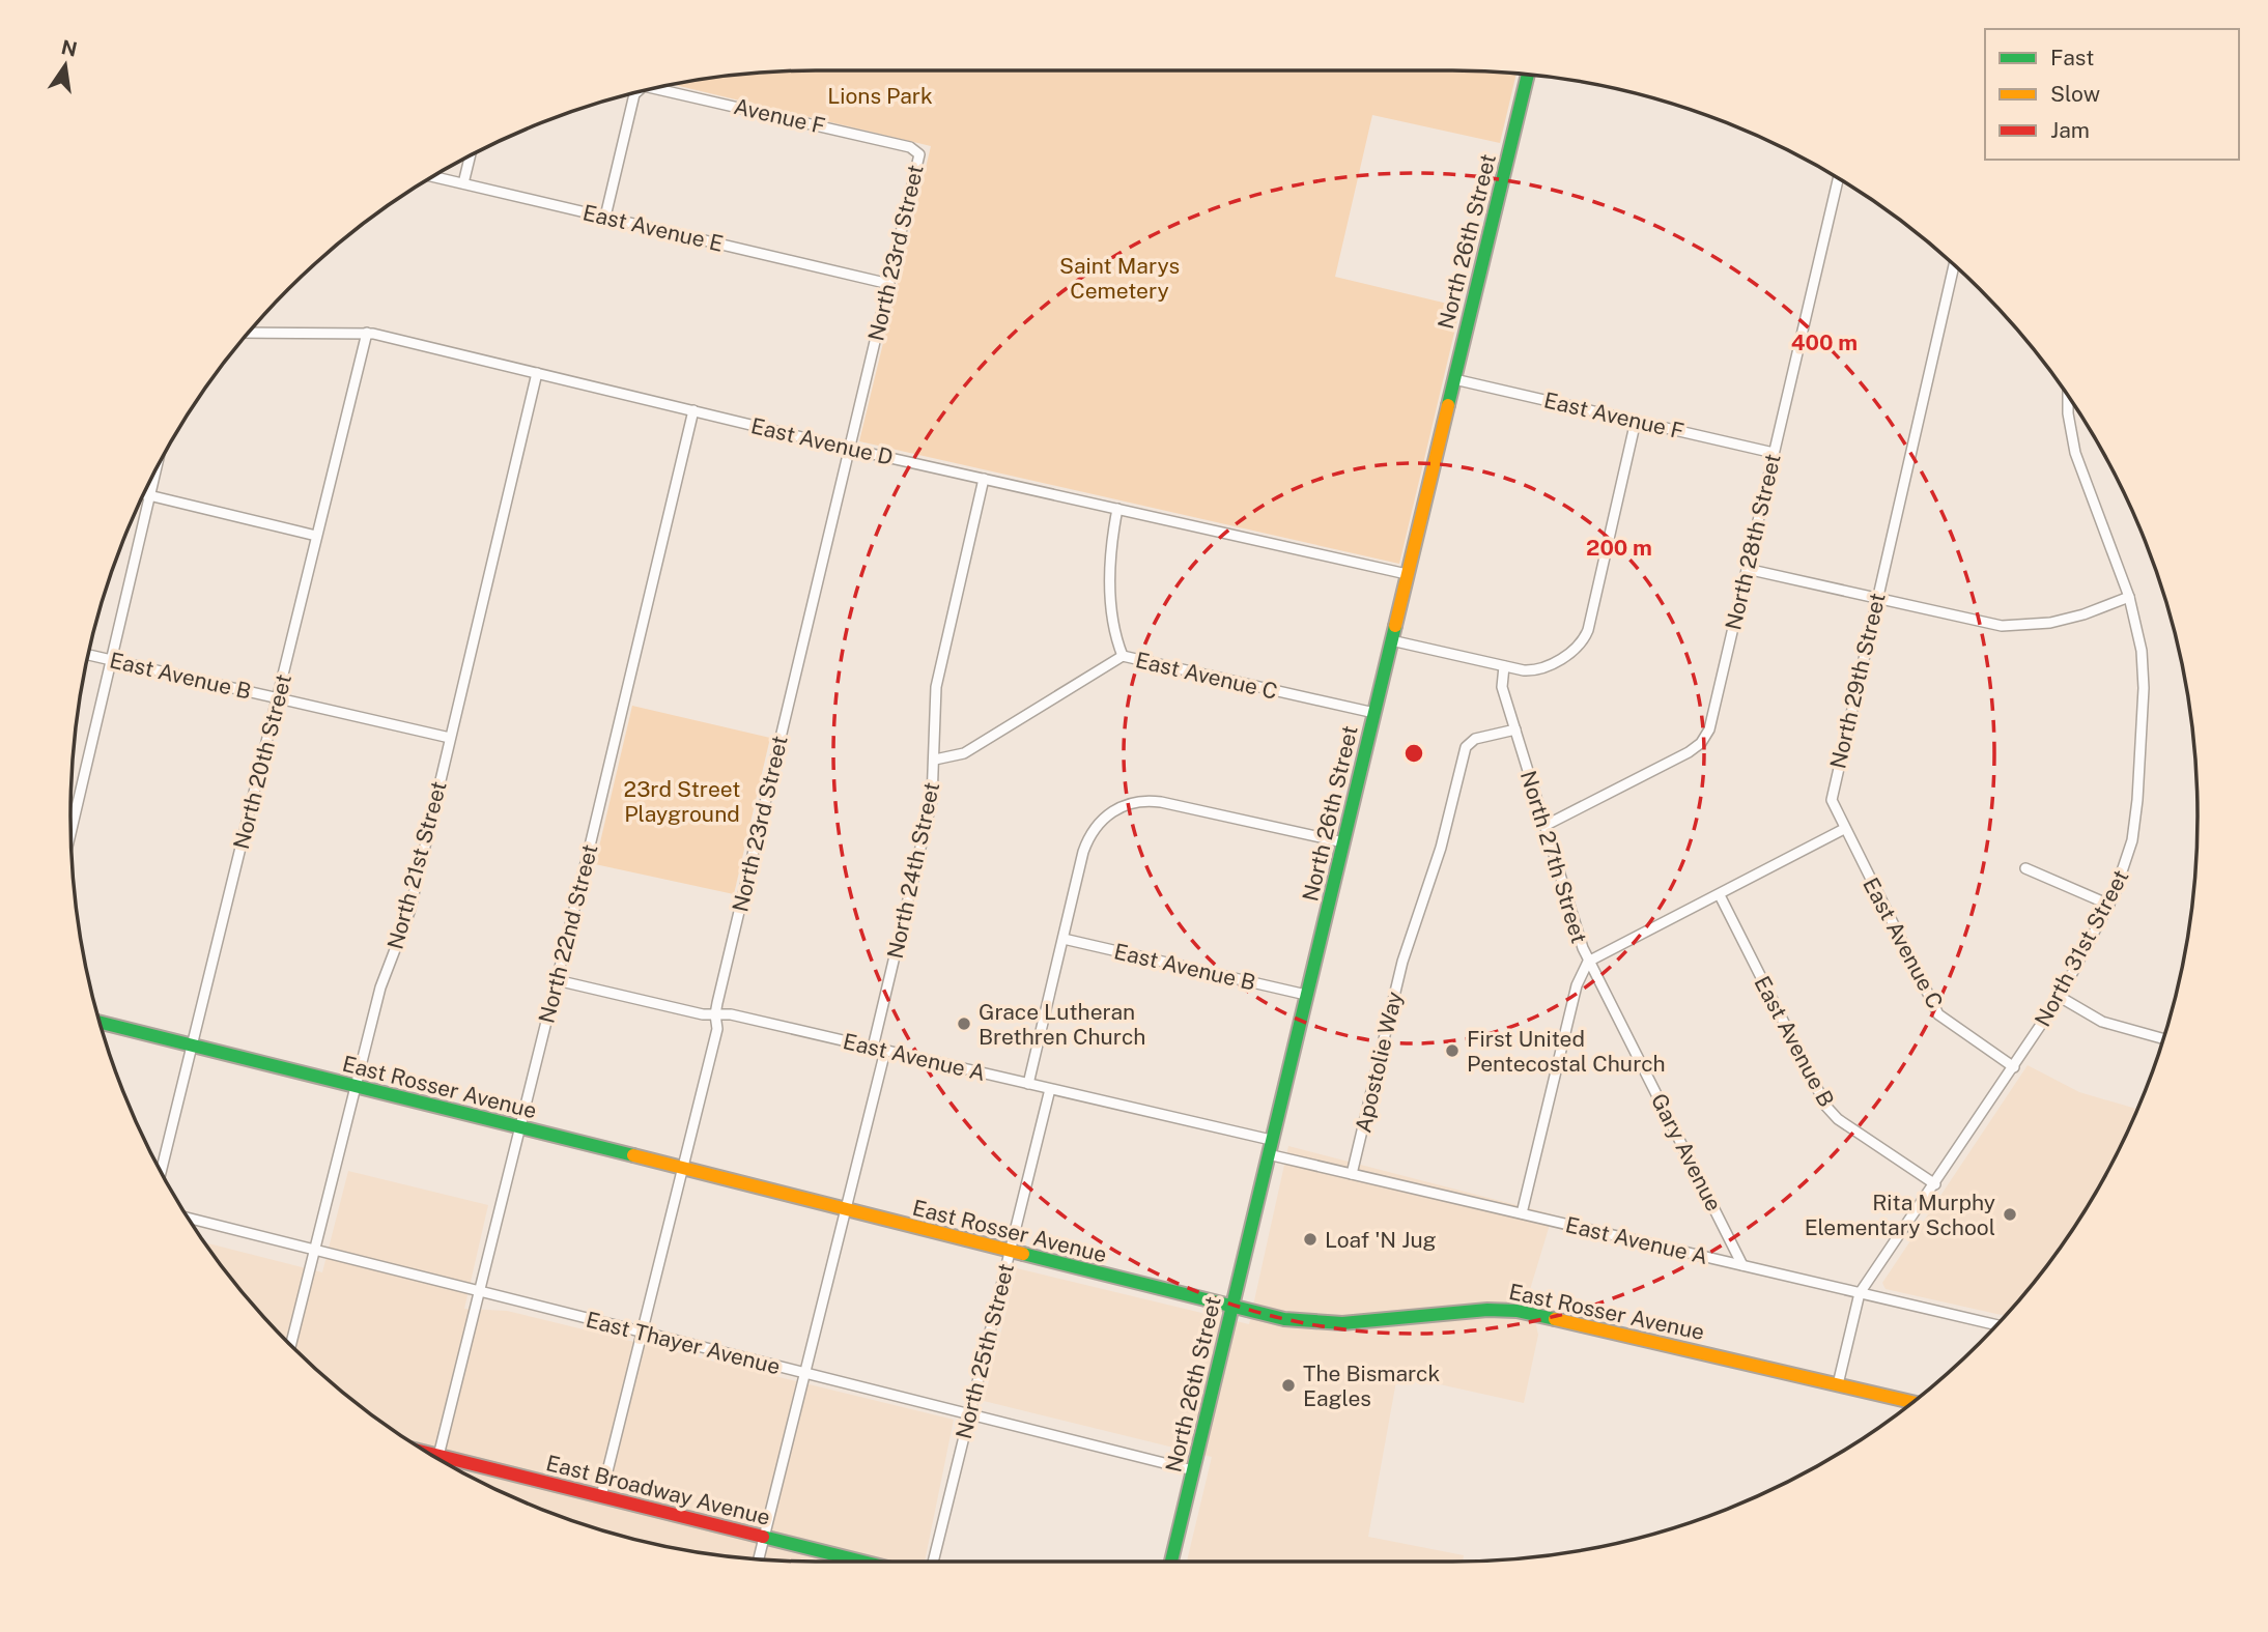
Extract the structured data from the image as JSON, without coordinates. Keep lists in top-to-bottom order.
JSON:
{
  "streets": {
    "street": [
      "Avenue F",
      "East Avenue E",
      "North 26th Street",
      "North 23rd Street",
      "East Avenue F",
      "East Avenue D",
      "North 28th Street",
      "East Avenue B",
      "East Avenue C",
      "North 29th Street",
      "North 20th Street",
      "North 27th Street",
      "North 21st Street",
      "North 24th Street",
      "North 22nd Street",
      "North 31st Street",
      "East Avenue A",
      "Apostolie Way",
      "East Rosser Avenue",
      "Gary Avenue",
      "East Thayer Avenue",
      "North 25th Street",
      "East Broadway Avenue"
    ]
  },
  "crossings": [
    ["Avenue F", "East Avenue E"],
    ["Avenue F", "North 23rd Street"],
    ["East Avenue E", "North 23rd Street"],
    ["North 26th Street", "East Avenue F"],
    ["North 26th Street", "East Avenue D"],
    ["North 26th Street", "East Avenue B"],
    ["North 26th Street", "East Avenue C"],
    ["North 26th Street", "East Avenue A"],
    ["North 26th Street", "East Rosser Avenue"],
    ["North 26th Street", "East Thayer Avenue"],
    ["North 23rd Street", "East Avenue D"],
    ["North 23rd Street", "East Avenue A"],
    ["North 23rd Street", "East Rosser Avenue"],
    ["North 23rd Street", "East Thayer Avenue"],
    ["North 23rd Street", "East Broadway Avenue"],
    ["East Avenue F", "North 28th Street"],
    ["East Avenue D", "North 20th Street"],
    ["East Avenue D", "North 21st Street"],
    ["East Avenue D", "North 24th Street"],
    ["East Avenue D", "North 22nd Street"],
    ["North 28th Street", "North 27th Street"],
    ["East Avenue B", "North 20th Street"],
    ["East Avenue B", "North 21st Street"],
    ["East Avenue B", "North 31st Street"],
    ["East Avenue C", "North 29th Street"],
    ["East Avenue C", "North 24th Street"],
    ["East Avenue C", "North 31st Street"],
    ["North 20th Street", "East Rosser Avenue"],
    ["North 27th Street", "East Avenue A"],
    ["North 27th Street", "Apostolie Way"],
    ["North 27th Street", "Gary Avenue"],
    ["North 21st Street", "East Rosser Avenue"],
    ["North 21st Street", "East Thayer Avenue"],
    ["North 24th Street", "East Avenue A"],
    ["North 22nd Street", "East Avenue A"],
    ["North 22nd Street", "East Rosser Avenue"],
    ["North 22nd Street", "East Thayer Avenue"],
    ["North 22nd Street", "East Broadway Avenue"],
    ["North 31st Street", "East Avenue A"],
    ["North 31st Street", "East Rosser Avenue"],
    ["East Avenue A", "Apostolie Way"],
    ["East Avenue A", "Gary Avenue"],
    ["East Avenue A", "North 25th Street"],
    ["East Rosser Avenue", "North 25th Street"],
    ["East Thayer Avenue", "North 25th Street"]
  ],
  "parks": ["Lions Park", "Saint Marys Cemetery", "23rd Street Playground"],
  "places": [
    "Grace Lutheran Brethren Church",
    "First United Pentecostal Church",
    "Rita Murphy Elementary School",
    "Loaf 'N Jug",
    "The Bismarck Eagles"
  ],
  "legend": ["Fast", "Slow", "Jam"],
  "north": "top",
  "rings": ["400 m", "200 m"]
}
